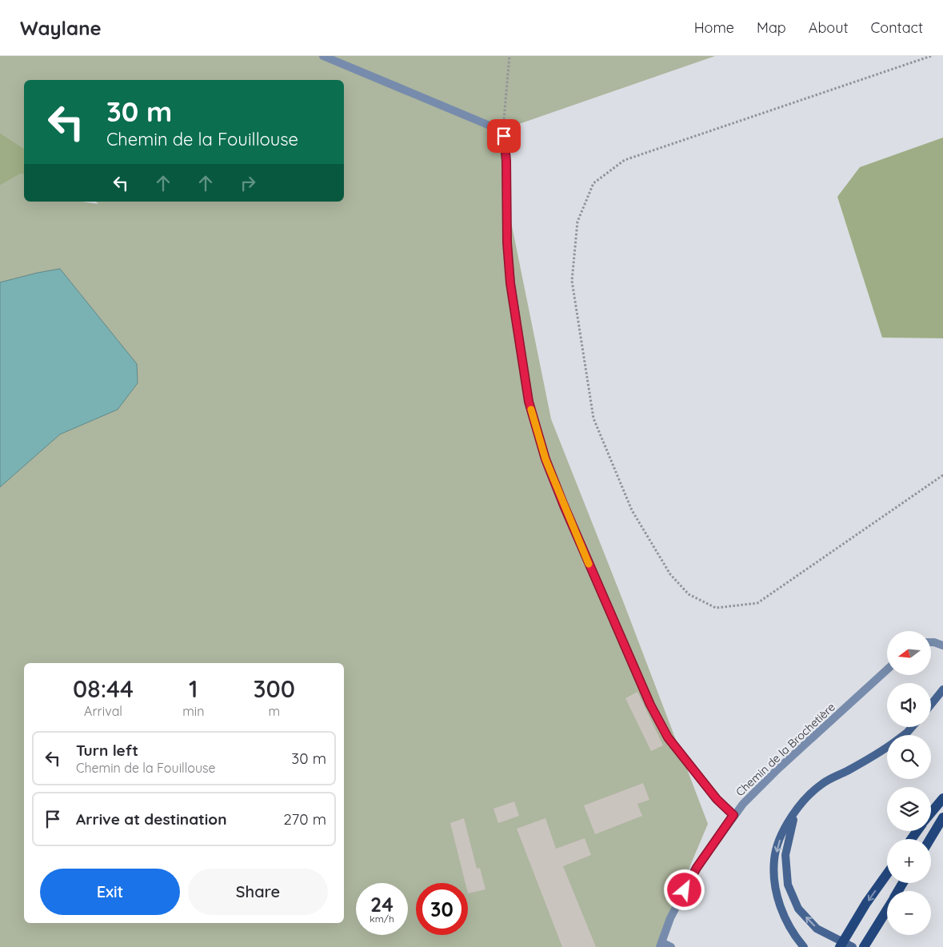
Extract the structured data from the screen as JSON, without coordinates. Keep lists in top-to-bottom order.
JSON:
{
  "streets": {
    "street": ["Chemin de la Brochetière"]
  },
  "north": "left",
  "page": {
    "header": "Waylane",
    "nav": [
      "Home",
      "Map",
      "About",
      "Contact"
    ],
    "turn": ["30 m", "Chemin de la Fouillouse"],
    "map_buttons": ["+", "−"],
    "eta": [
      "08:44",
      "Arrival",
      "1",
      "min",
      "300",
      "m"
    ],
    "list": [
      {
        "name": "Turn left",
        "note": "Chemin de la Fouillouse",
        "value": "30 m"
      },
      {
        "name": "Arrive at destination",
        "value": "270 m"
      }
    ],
    "buttons": ["Exit", "Share"],
    "speed": "24 km/h",
    "limit": "30"
  }
}
